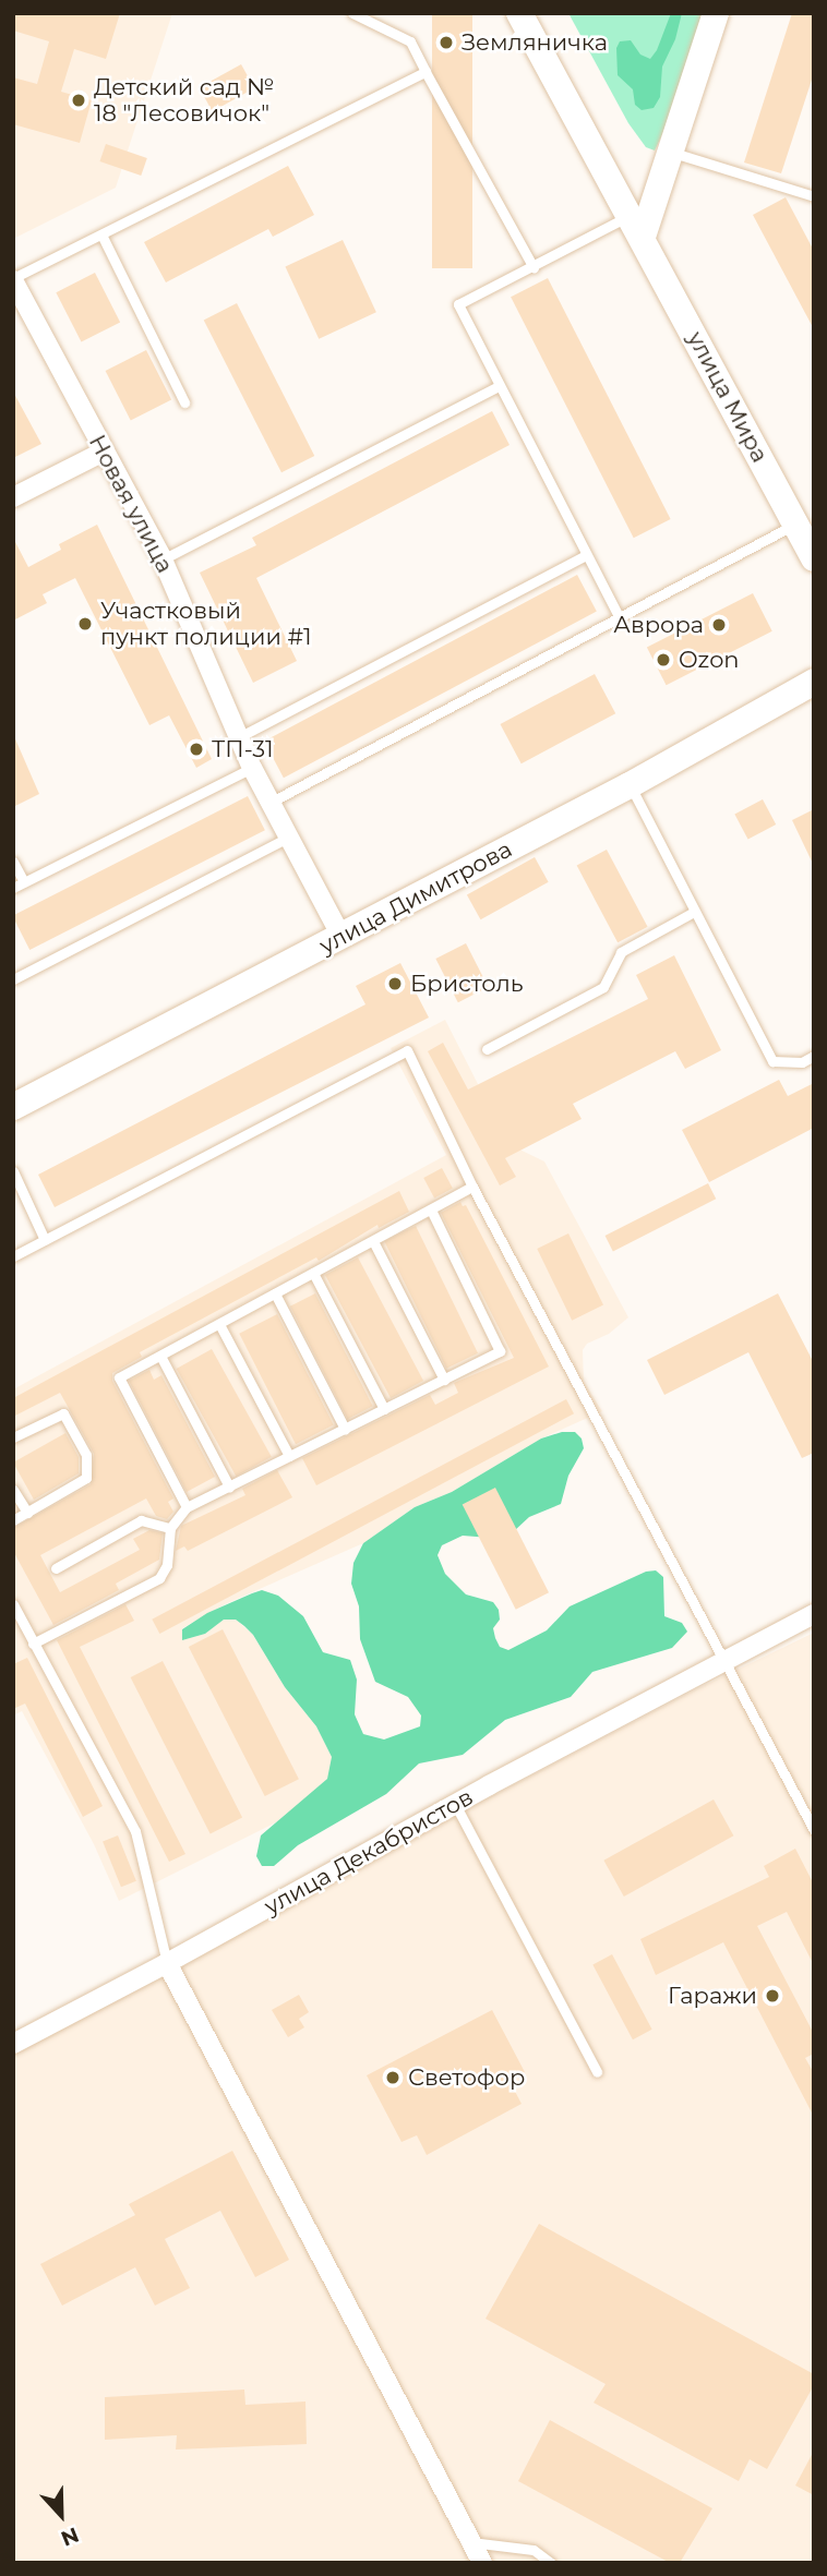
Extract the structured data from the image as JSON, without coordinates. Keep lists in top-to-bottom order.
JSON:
{
  "streets": {
    "street": [
      "улица Мира",
      "Новая улица",
      "улица Димитрова",
      "улица Декабристов"
    ]
  },
  "crossings": [
    ["Новая улица", "улица Димитрова"]
  ],
  "places": [
    "Земляничка",
    "Детский сад № 18 \"Лесовичок\"",
    "Участковый пункт полиции #1",
    "Аврора",
    "Ozon",
    "ТП-31",
    "Бристоль",
    "Гаражи",
    "Светофор"
  ],
  "north": "bottom"
}
